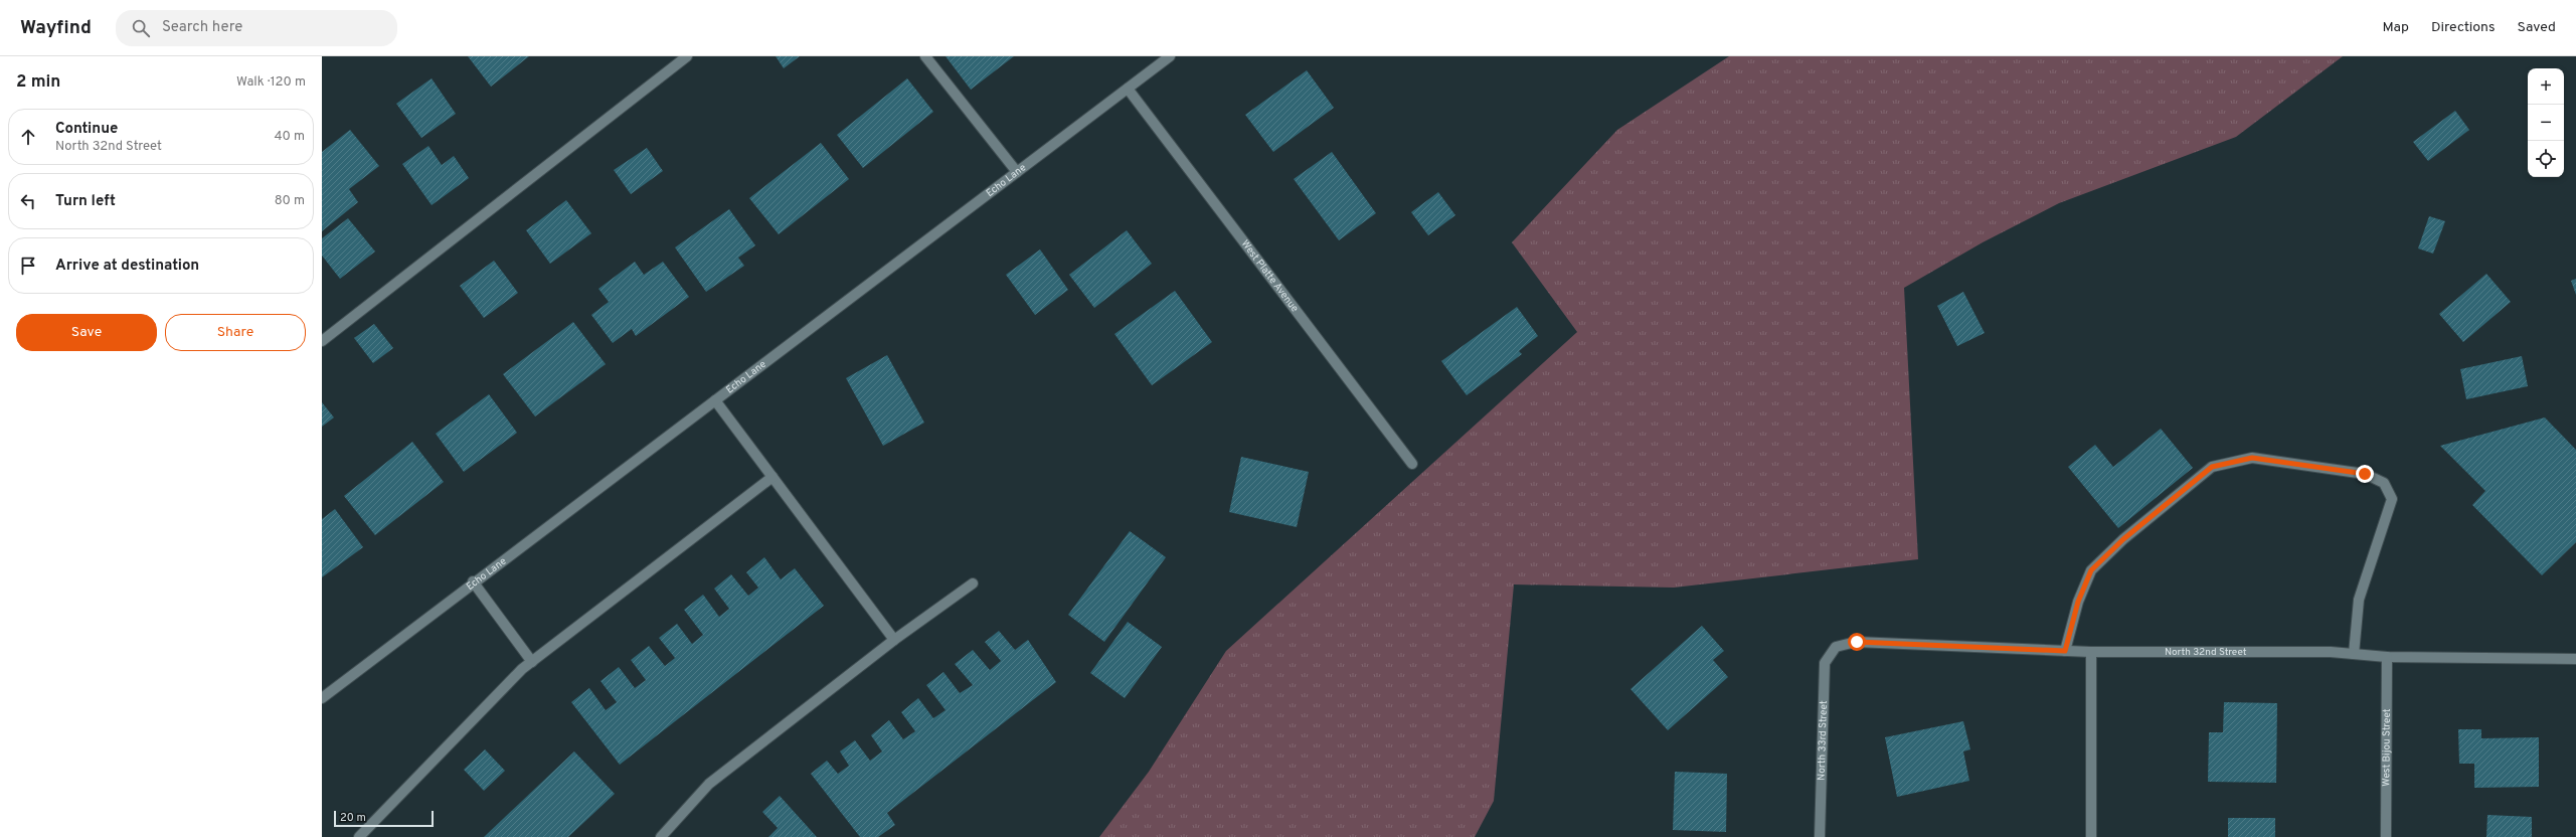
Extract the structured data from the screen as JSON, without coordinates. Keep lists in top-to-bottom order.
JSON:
{
  "streets": {
    "street": [
      "Echo Lane",
      "West Platte Avenue",
      "North 32nd Street",
      "North 33rd Street",
      "West Bijou Street"
    ]
  },
  "crossings": [
    ["Echo Lane", "West Platte Avenue"],
    ["North 32nd Street", "North 33rd Street"],
    ["North 32nd Street", "West Bijou Street"]
  ],
  "scale_bar": "20 m",
  "page": {
    "header": "Wayfind",
    "search": "Search here",
    "nav": ["Map", "Directions", "Saved"],
    "heading": ["2 min", "Walk · 120 m"],
    "map_buttons": ["+", "−"],
    "list": [
      ["Continue", "North 32nd Street", "40 m"],
      ["Turn left", "80 m"],
      "Arrive at destination"
    ],
    "buttons": ["Save", "Share"],
    "scale": "20 m"
  }
}
